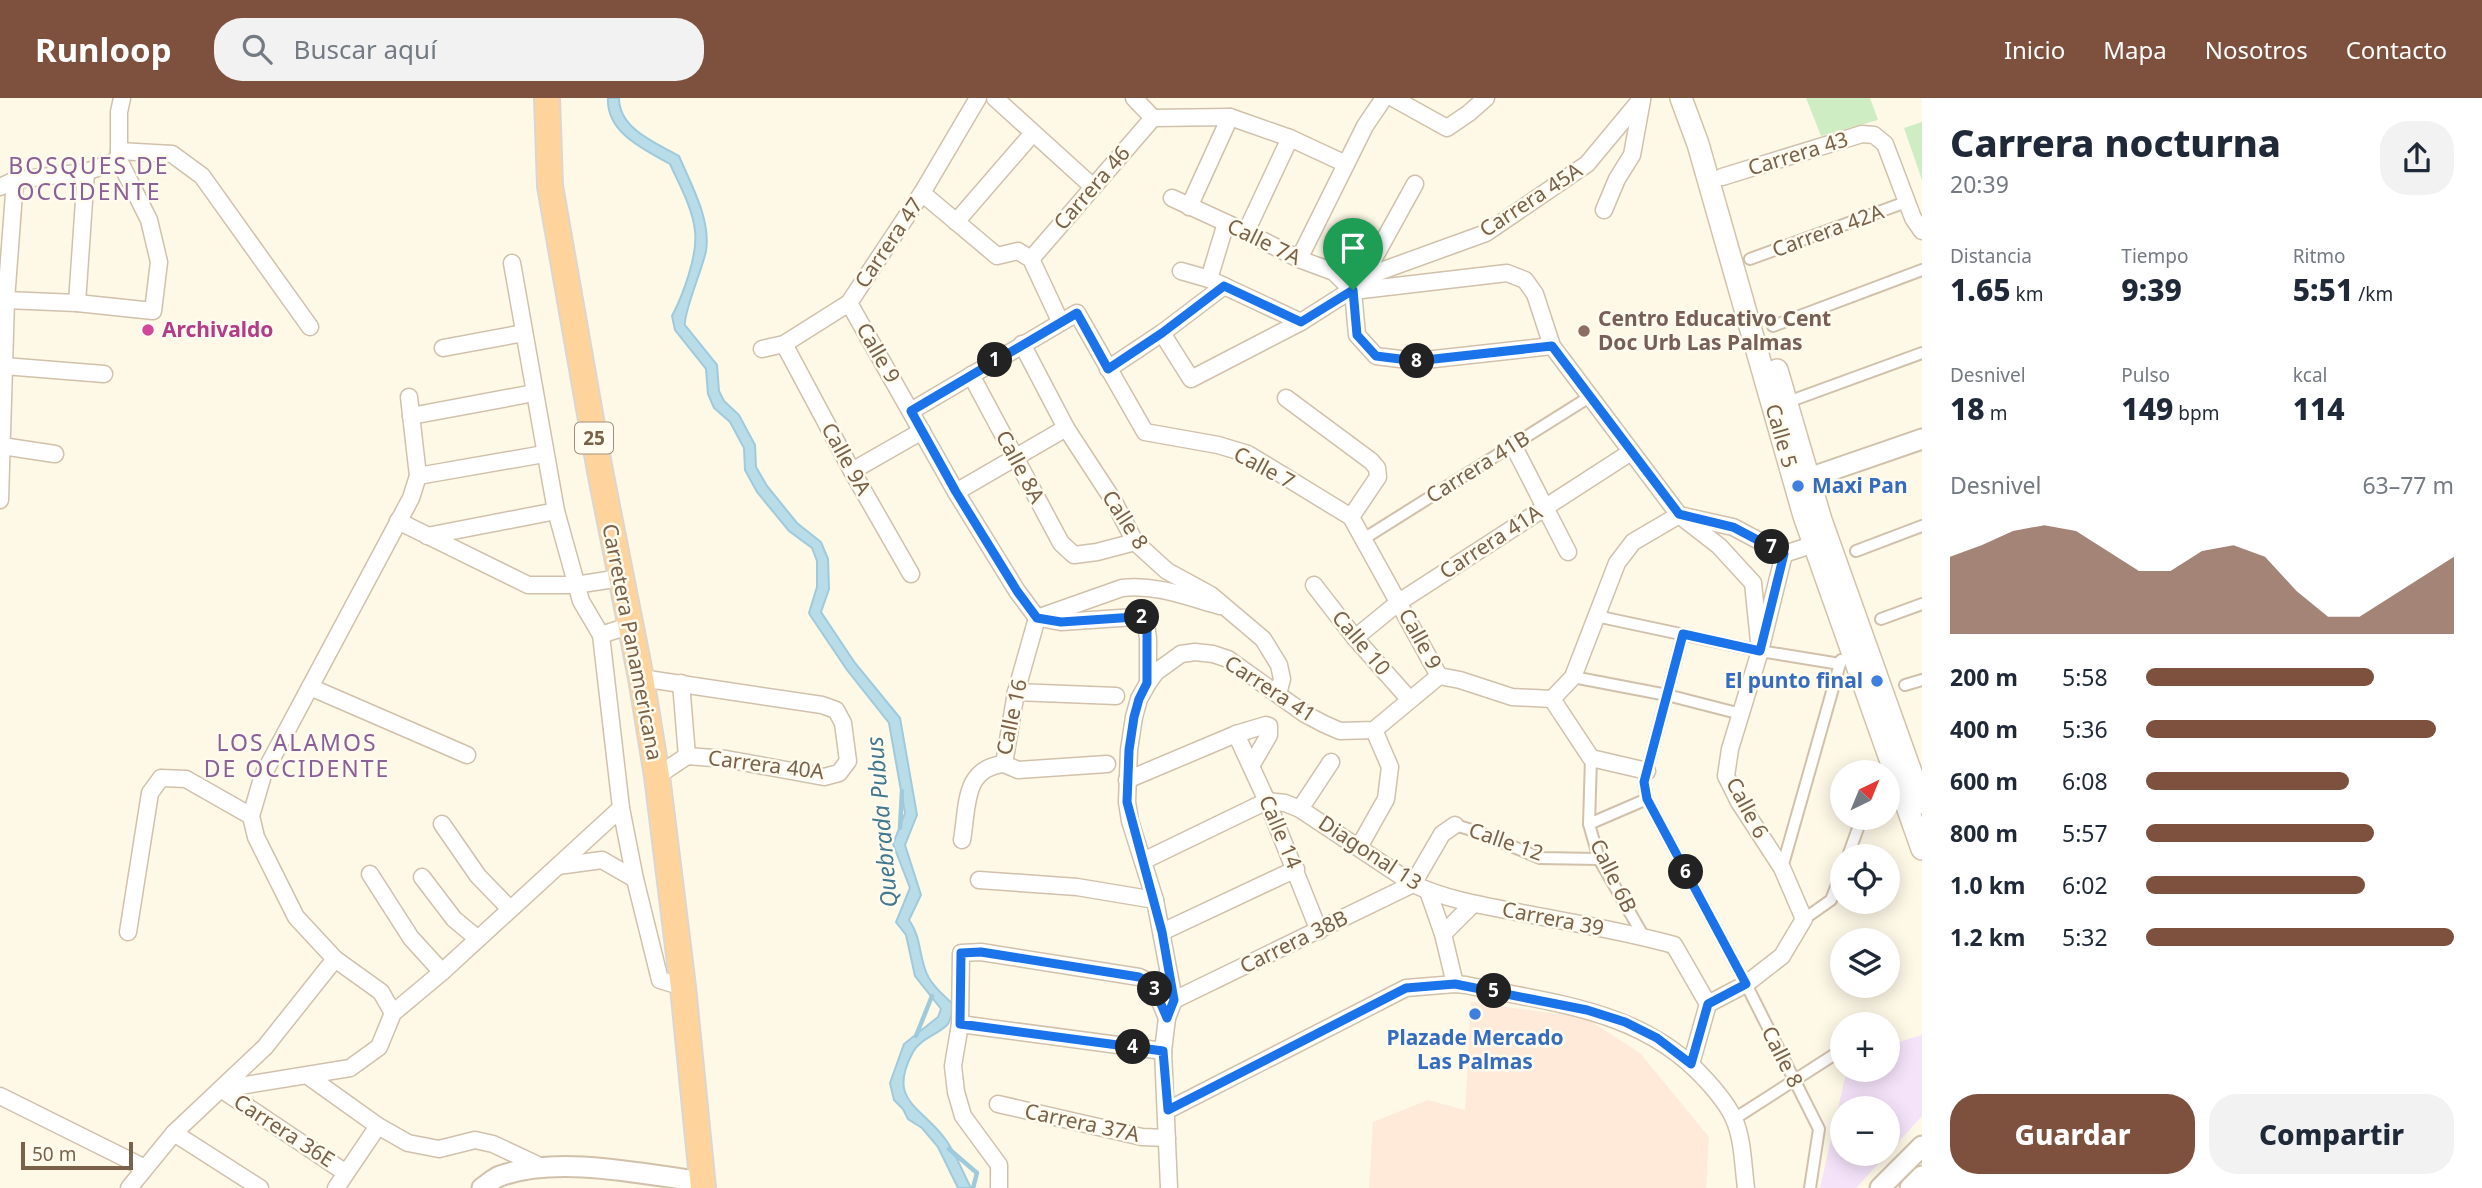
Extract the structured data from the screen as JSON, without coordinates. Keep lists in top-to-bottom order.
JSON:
{
  "streets": {
    "highway": ["25", "Carretera Panamericana"],
    "main road": ["Calle 5"],
    "street": [
      "Carrera 43",
      "Carrera 46",
      "Carrera 45A",
      "Carrera 42A",
      "Calle 7A",
      "Carrera 47",
      "Calle 9",
      "Calle 9A",
      "Calle 8A",
      "Carrera 41B",
      "Calle 7",
      "Calle 8",
      "Carrera 41A",
      "Calle 10",
      "Carrera 41",
      "Calle 16",
      "Carrera 40A",
      "Calle 6",
      "Calle 14",
      "Calle 12",
      "Diagonal 13",
      "Calle 6B",
      "Carrera 39",
      "Carrera 38B",
      "Carrera 37A",
      "Carrera 36E"
    ]
  },
  "crossings": [
    ["Carrera 43", "Carrera 42A"],
    ["Carrera 43", "Calle 5"],
    ["Carrera 45A", "Calle 7A"],
    ["Carrera 47", "Calle 9"],
    ["Carrera 47", "Calle 9A"],
    ["Calle 9", "Carrera 41B"],
    ["Calle 9", "Calle 7"],
    ["Calle 9", "Carrera 41A"],
    ["Calle 9", "Calle 16"],
    ["Calle 8A", "Calle 8"],
    ["Carrera 41B", "Calle 7"],
    ["Calle 8", "Carrera 41"],
    ["Carrera 41A", "Calle 10"],
    ["Carretera Panamericana", "Carrera 40A"],
    ["Calle 14", "Diagonal 13"],
    ["Calle 14", "Carrera 38B"],
    ["Calle 12", "Calle 6B"],
    ["Diagonal 13", "Carrera 39"],
    ["Diagonal 13", "Carrera 38B"],
    ["Calle 6B", "Carrera 39"]
  ],
  "districts": ["BOSQUES DE OCCIDENTE", "LOS ALAMOS DE OCCIDENTE"],
  "water": ["Quebrada Pubus"],
  "places": [
    "Archivaldo",
    "Centro Educativo Cent Doc Urb Las Palmas",
    "Maxi Pan",
    "El punto final",
    "Plazade Mercado Las Palmas"
  ],
  "scale_bar": "50 m",
  "north": "top right",
  "page": {
    "header": "Runloop",
    "search": "Buscar aquí",
    "nav": [
      "Inicio",
      "Mapa",
      "Nosotros",
      "Contacto"
    ],
    "heading": ["Carrera nocturna", "20:39"],
    "stats": [
      ["Distancia", "1.65 km"],
      ["Tiempo", "9:39"],
      ["Ritmo", "5:51 /km"],
      ["Desnivel", "18 m"],
      ["Pulso", "149 bpm"],
      ["kcal", "114"]
    ],
    "pins": [
      "1",
      "8",
      "7",
      "2",
      "6",
      "3",
      "5",
      "4"
    ],
    "chart": ["Desnivel", "63–77 m"],
    "list": [
      {
        "name": "200 m",
        "note": "5:58"
      },
      {
        "name": "400 m",
        "note": "5:36"
      },
      {
        "name": "600 m",
        "note": "6:08"
      },
      {
        "name": "800 m",
        "note": "5:57"
      },
      {
        "name": "1.0 km",
        "note": "6:02"
      },
      {
        "name": "1.2 km",
        "note": "5:32"
      }
    ],
    "map_buttons": ["+", "−"],
    "buttons": ["Guardar", "Compartir"],
    "scale": "50 m"
  }
}
